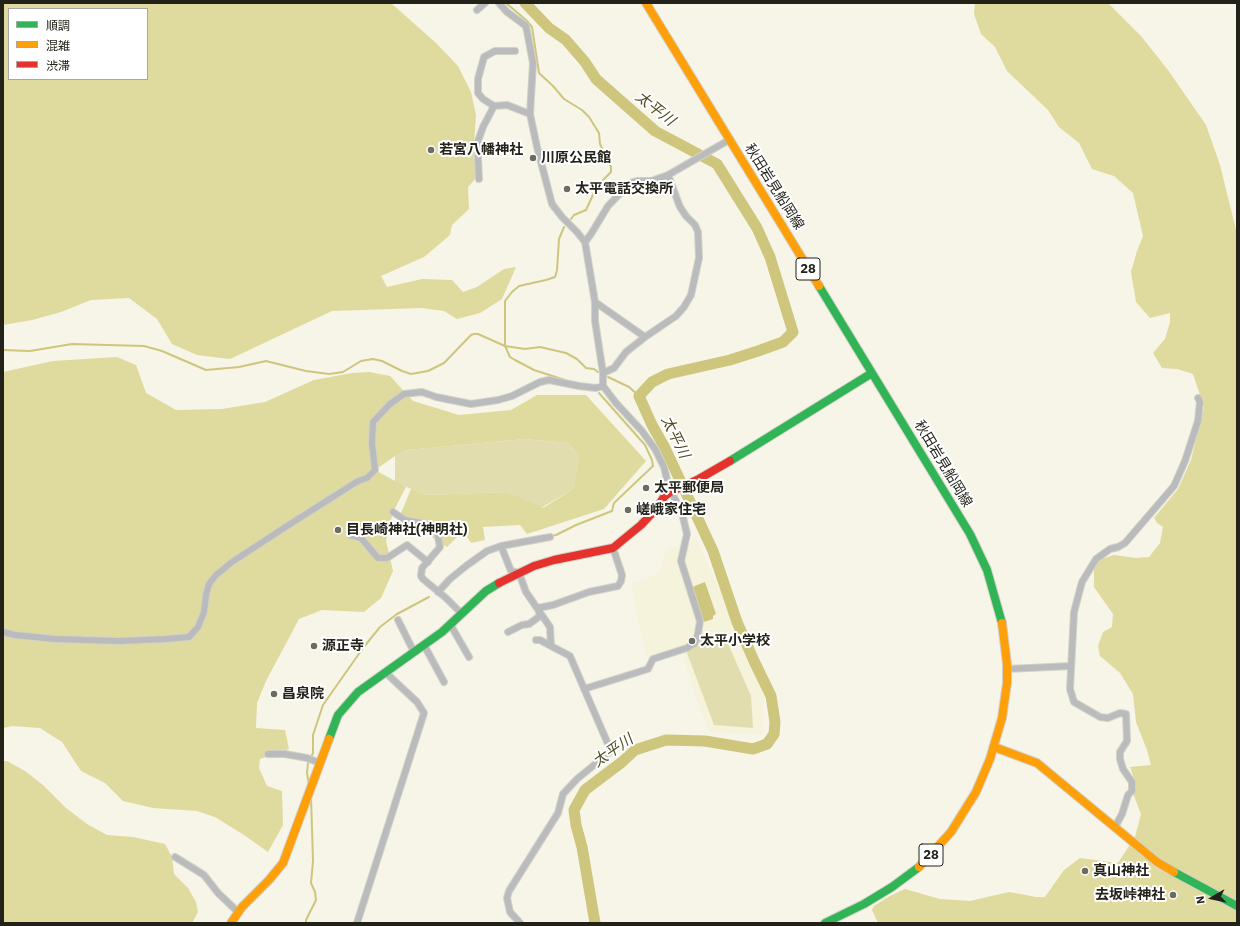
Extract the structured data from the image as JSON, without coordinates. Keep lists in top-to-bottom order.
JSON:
{
  "streets": {
    "street": ["秋田岩見船岡線", "28"]
  },
  "water": ["太平川"],
  "places": [
    "若宮八幡神社",
    "川原公民館",
    "太平電話交換所",
    "太平郵便局",
    "嵯峨家住宅",
    "目長崎神社(神明社)",
    "太平小学校",
    "源正寺",
    "昌泉院",
    "真山神社",
    "去坂峠神社"
  ],
  "legend": ["順調", "混雑", "渋滞"],
  "north": "left"
}
